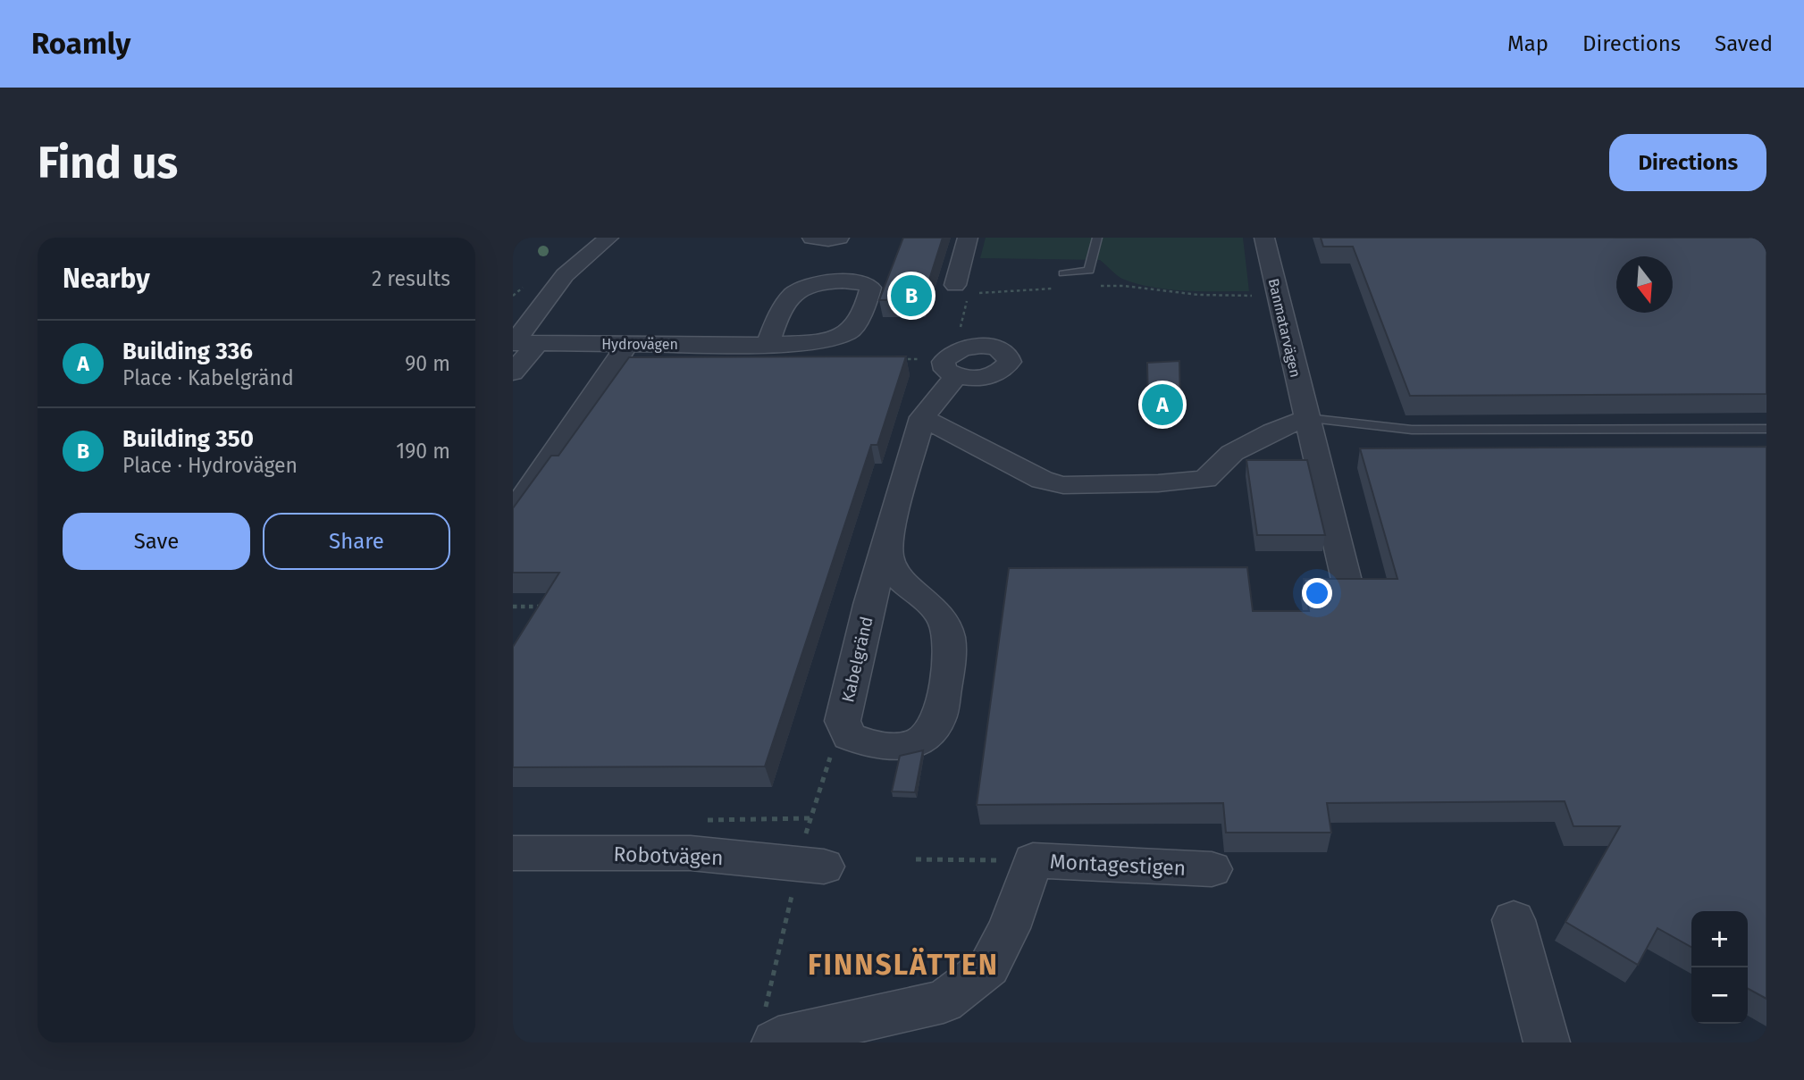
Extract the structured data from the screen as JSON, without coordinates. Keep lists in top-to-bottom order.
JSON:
{
  "streets": {
    "street": [
      "Banmatarvägen",
      "Hydrovägen",
      "Kabelgränd",
      "Robotvägen",
      "Montagestigen"
    ]
  },
  "districts": ["FINNSLÄTTEN"],
  "north": "bottom",
  "page": {
    "header": "Roamly",
    "nav": ["Map", "Directions", "Saved"],
    "buttons": [
      "Directions",
      ["Save", "Share"]
    ],
    "title": "Find us",
    "heading": ["Nearby", "2 results"],
    "pins": ["B", "A"],
    "list": [
      {
        "mark": "A",
        "name": "Building 336",
        "note": "Place · Kabelgränd",
        "value": "90 m"
      },
      {
        "mark": "B",
        "name": "Building 350",
        "note": "Place · Hydrovägen",
        "value": "190 m"
      }
    ],
    "map_buttons": ["+", "−"]
  }
}
